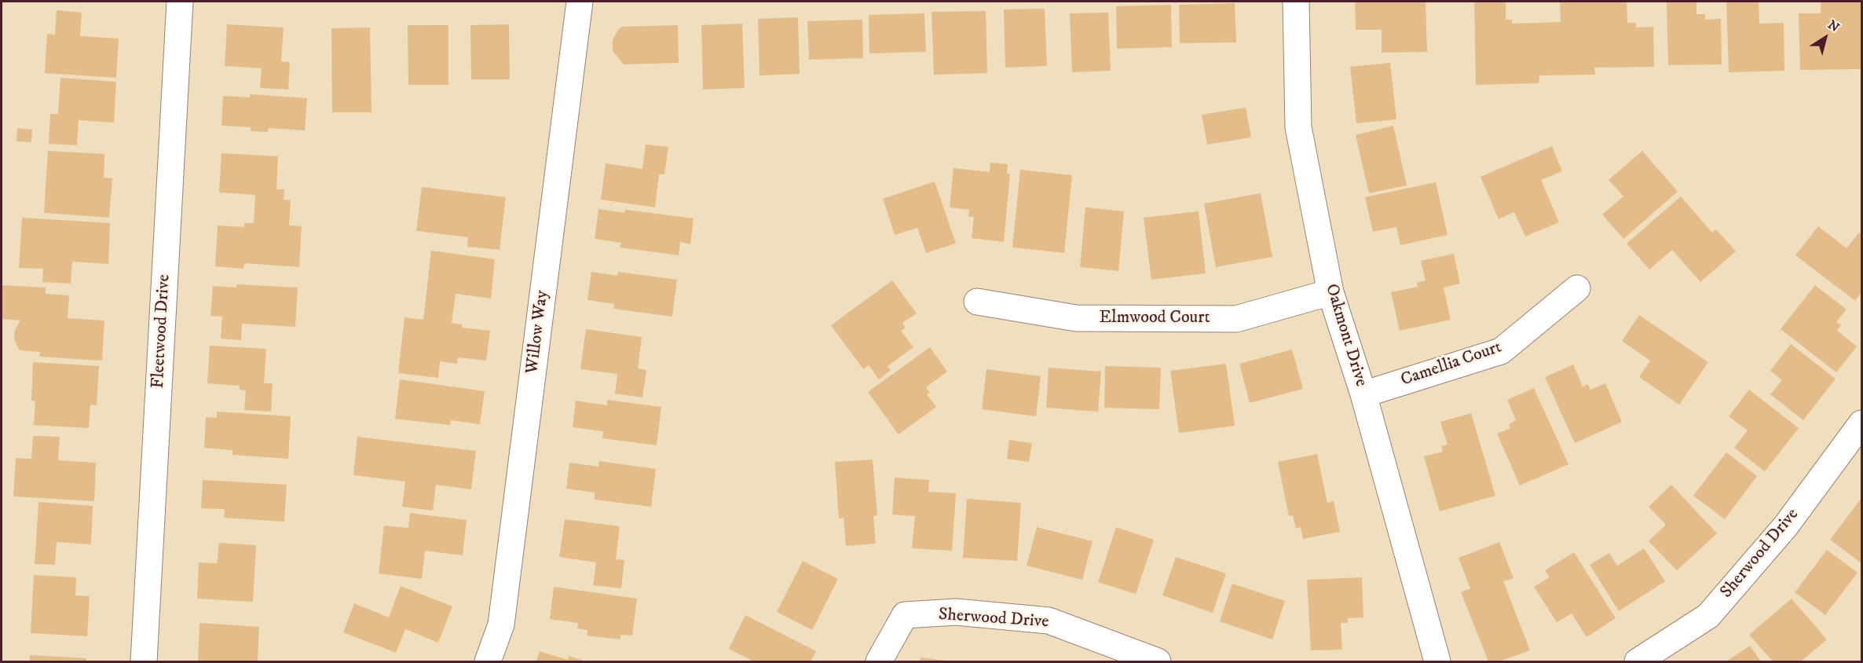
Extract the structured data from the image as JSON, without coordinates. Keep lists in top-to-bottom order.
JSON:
{
  "streets": {
    "street": [
      "Elmwood Court",
      "Fleetwood Drive",
      "Willow Way",
      "Oakmont Drive",
      "Camellia Court",
      "Sherwood Drive"
    ]
  },
  "crossings": [
    ["Elmwood Court", "Oakmont Drive"],
    ["Oakmont Drive", "Camellia Court"]
  ],
  "north": "top right"
}
